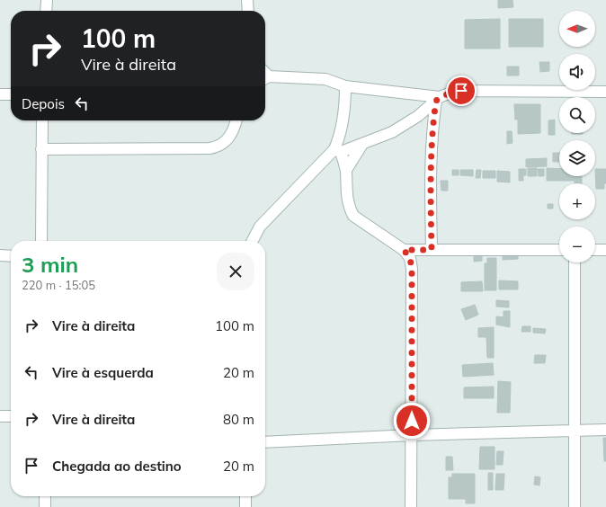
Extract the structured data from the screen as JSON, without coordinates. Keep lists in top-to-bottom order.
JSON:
{
  "north": "left",
  "page": {
    "map_buttons": ["+", "−"],
    "turn": ["100 m", "Vire à direita"],
    "then": "Depois",
    "heading": ["3 min", "220 m · 15:05"],
    "list": [
      {
        "name": "Vire à direita",
        "value": "100 m"
      },
      {
        "name": "Vire à esquerda",
        "value": "20 m"
      },
      {
        "name": "Vire à direita",
        "value": "80 m"
      },
      {
        "name": "Chegada ao destino",
        "value": "20 m"
      }
    ]
  }
}
